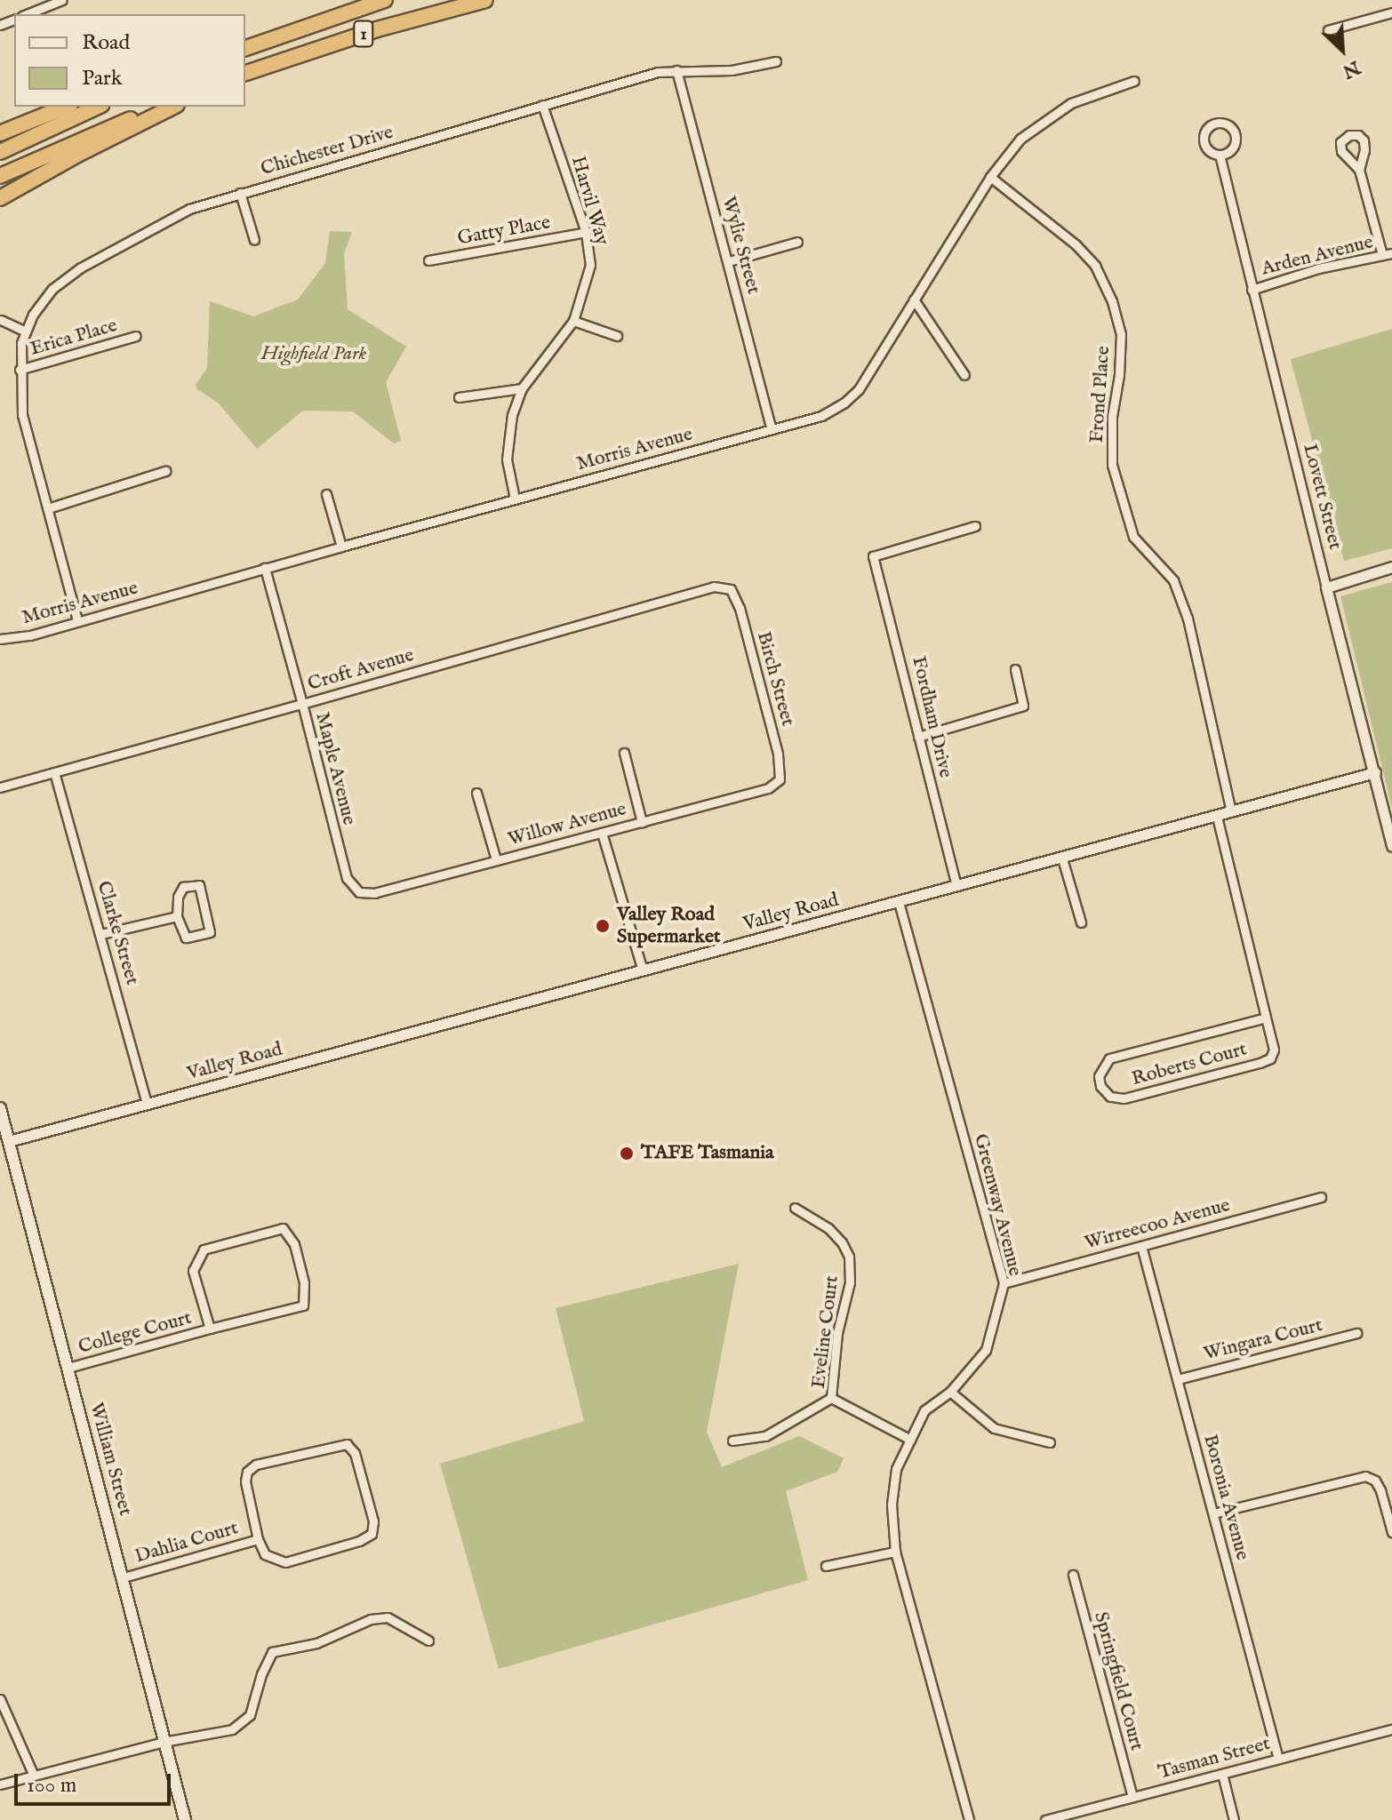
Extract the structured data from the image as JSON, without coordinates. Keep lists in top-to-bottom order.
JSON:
{
  "streets": {
    "highway": ["1"],
    "main road": ["William Street"],
    "street": [
      "Chichester Drive",
      "Harvil Way",
      "Gatty Place",
      "Wylie Street",
      "Arden Avenue",
      "Erica Place",
      "Frond Place",
      "Morris Avenue",
      "Lovett Street",
      "Croft Avenue",
      "Birch Street",
      "Fordham Drive",
      "Maple Avenue",
      "Willow Avenue",
      "Valley Road",
      "Clarke Street",
      "Roberts Court",
      "Greenway Avenue",
      "Wirreecoo Avenue",
      "Eveline Court",
      "College Court",
      "Wingara Court",
      "Boronia Avenue",
      "Dahlia Court",
      "Springfield Court",
      "Tasman Street"
    ]
  },
  "crossings": [
    ["Chichester Drive", "Harvil Way"],
    ["Chichester Drive", "Wylie Street"],
    ["Chichester Drive", "Erica Place"],
    ["Chichester Drive", "Morris Avenue"],
    ["Harvil Way", "Gatty Place"],
    ["Harvil Way", "Morris Avenue"],
    ["Wylie Street", "Morris Avenue"],
    ["Arden Avenue", "Lovett Street"],
    ["Frond Place", "Morris Avenue"],
    ["Frond Place", "Valley Road"],
    ["Morris Avenue", "Maple Avenue"],
    ["Lovett Street", "Valley Road"],
    ["Croft Avenue", "Birch Street"],
    ["Croft Avenue", "Maple Avenue"],
    ["Croft Avenue", "Clarke Street"],
    ["Birch Street", "Willow Avenue"],
    ["Fordham Drive", "Valley Road"],
    ["Maple Avenue", "Willow Avenue"],
    ["Valley Road", "Clarke Street"],
    ["Valley Road", "Roberts Court"],
    ["Valley Road", "Greenway Avenue"],
    ["Valley Road", "William Street"],
    ["Greenway Avenue", "Wirreecoo Avenue"],
    ["Greenway Avenue", "Eveline Court"],
    ["Wirreecoo Avenue", "Boronia Avenue"],
    ["College Court", "William Street"],
    ["Wingara Court", "Boronia Avenue"],
    ["William Street", "Dahlia Court"],
    ["Boronia Avenue", "Tasman Street"],
    ["Springfield Court", "Tasman Street"]
  ],
  "parks": ["Highfield Park"],
  "places": ["Valley Road Supermarket", "TAFE Tasmania"],
  "legend": ["Road", "Park"],
  "scale_bar": "100 m",
  "north": "bottom right"
}
